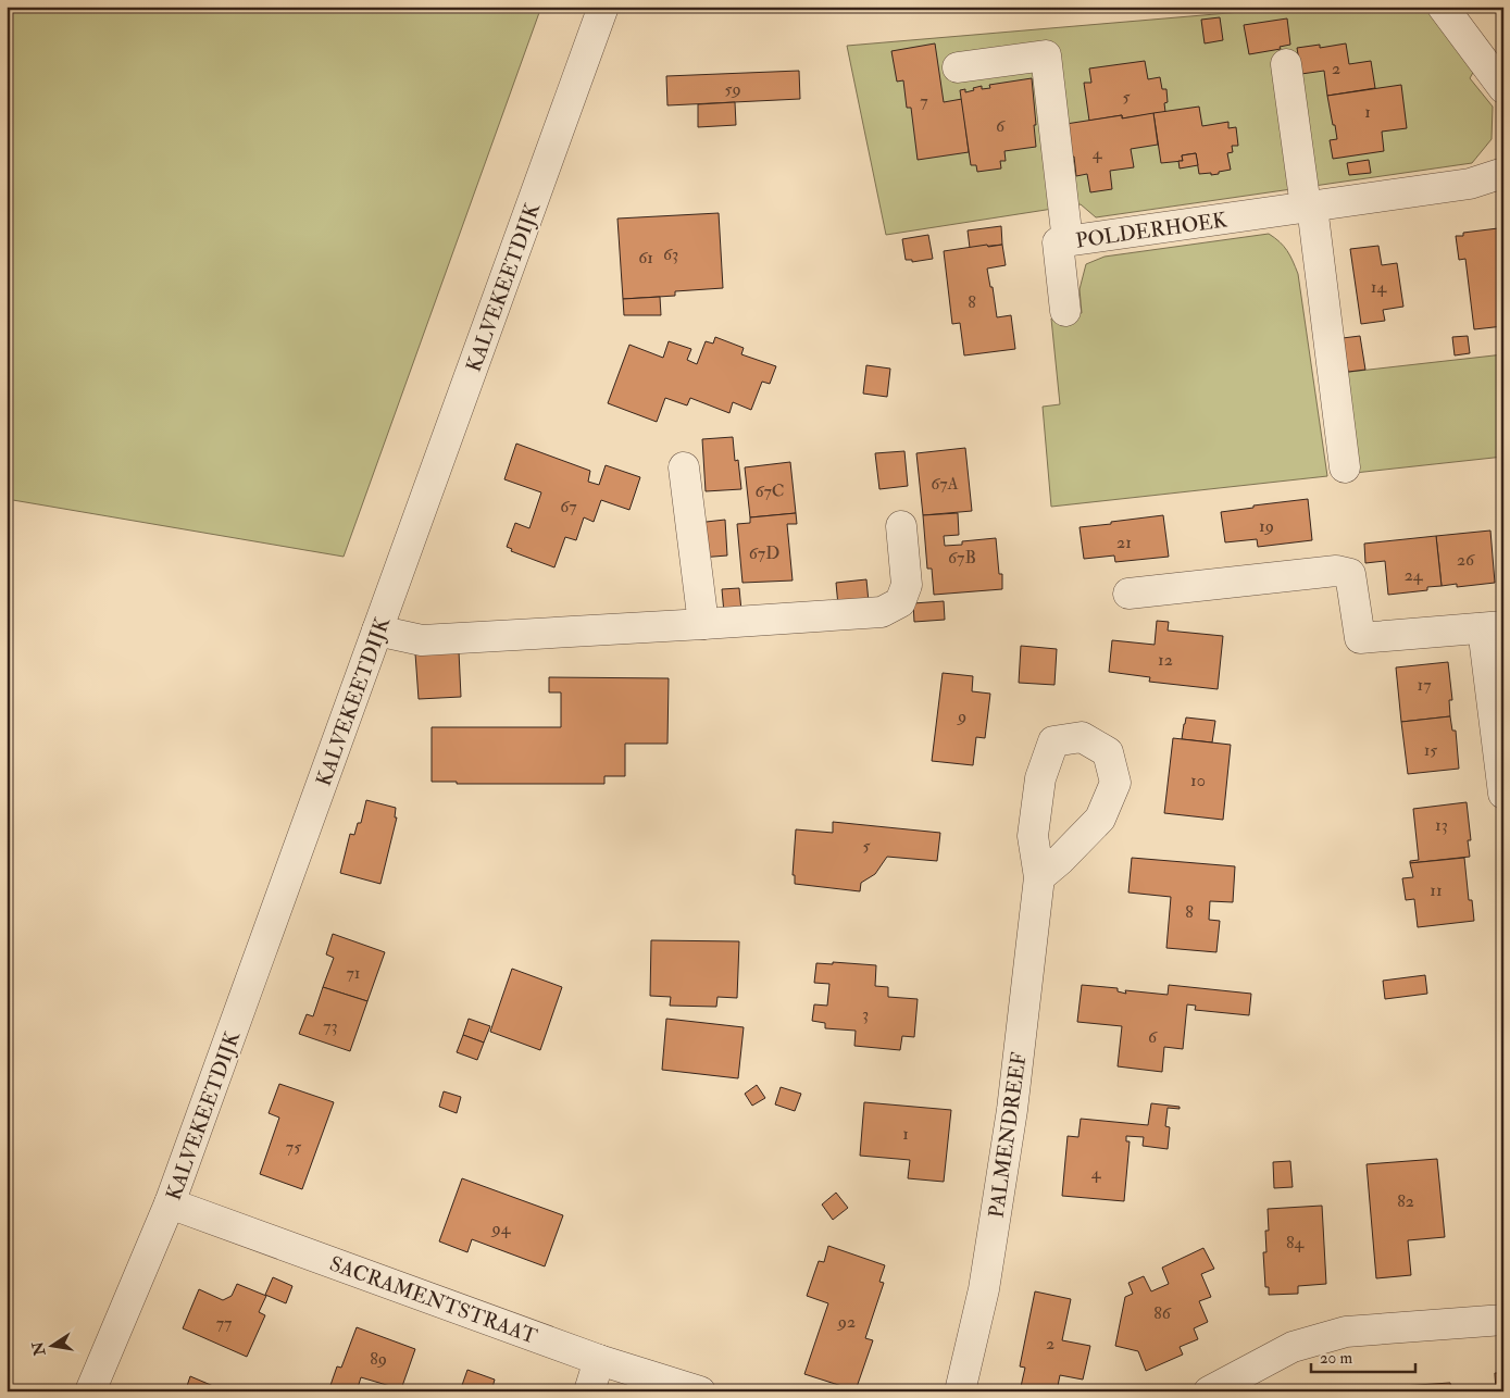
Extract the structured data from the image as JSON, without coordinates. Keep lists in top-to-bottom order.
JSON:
{
  "streets": {
    "street": [
      "POLDERHOEK",
      "KALVEKEETDIJK",
      "PALMENDREEF",
      "SACRAMENTSTRAAT"
    ]
  },
  "crossings": [
    ["KALVEKEETDIJK", "SACRAMENTSTRAAT"]
  ],
  "house_numbers": [
    "2",
    "59",
    "5",
    "7",
    "1",
    "6",
    "4",
    "63",
    "61",
    "14",
    "8",
    "67A",
    "67C",
    "67",
    "19",
    "21",
    "67D",
    "67B",
    "26",
    "24",
    "12",
    "17",
    "9",
    "15",
    "10",
    "13",
    "5",
    "11",
    "8",
    "71",
    "3",
    "73",
    "6",
    "1",
    "75",
    "4",
    "82",
    "94",
    "84",
    "86",
    "92",
    "77",
    "2",
    "89"
  ],
  "scale_bar": "20 m",
  "north": "left"
}
